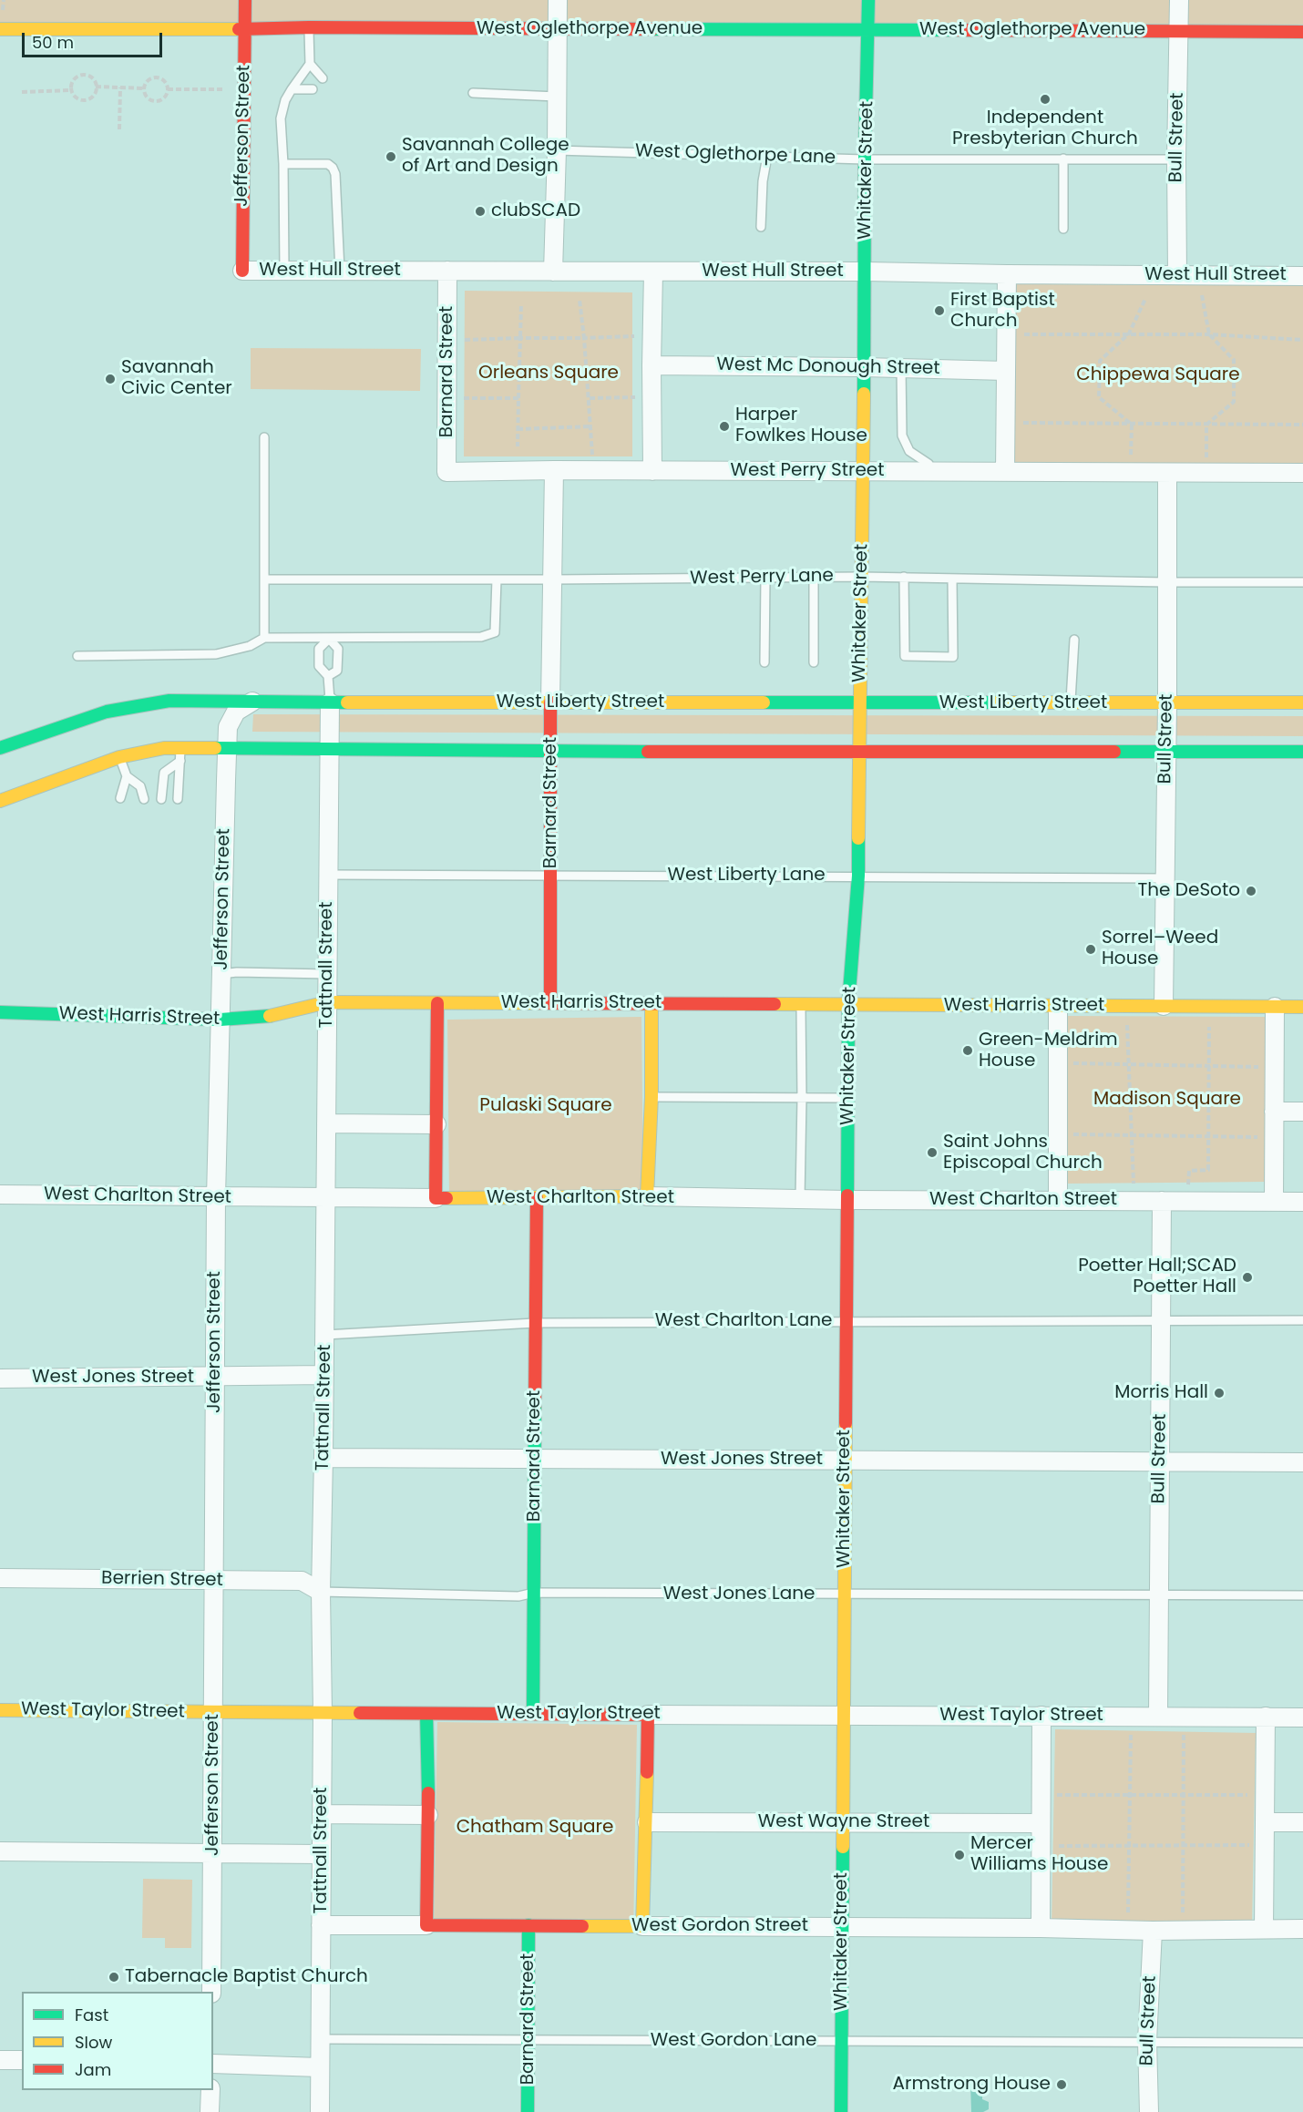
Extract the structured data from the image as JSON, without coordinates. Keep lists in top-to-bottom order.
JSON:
{
  "streets": {
    "main road": [
      "West Oglethorpe Avenue",
      "Jefferson Street",
      "Whitaker Street",
      "Barnard Street",
      "West Liberty Street",
      "West Harris Street",
      "West Charlton Street",
      "West Taylor Street",
      "West Gordon Street"
    ],
    "street": [
      "Bull Street",
      "West Hull Street",
      "West Mc Donough Street",
      "West Perry Street",
      "Tattnall Street",
      "West Jones Street",
      "Berrien Street",
      "West Wayne Street"
    ],
    "lane": [
      "West Oglethorpe Lane",
      "West Perry Lane",
      "West Liberty Lane",
      "West Charlton Lane",
      "West Jones Lane",
      "West Gordon Lane"
    ]
  },
  "crossings": [
    ["West Oglethorpe Avenue", "Jefferson Street"],
    ["West Oglethorpe Avenue", "Bull Street"],
    ["West Oglethorpe Avenue", "Whitaker Street"],
    ["Jefferson Street", "West Hull Street"],
    ["Jefferson Street", "West Liberty Street"],
    ["Jefferson Street", "West Harris Street"],
    ["Jefferson Street", "West Charlton Street"],
    ["Jefferson Street", "West Jones Street"],
    ["Jefferson Street", "Berrien Street"],
    ["Jefferson Street", "West Taylor Street"],
    ["Bull Street", "West Oglethorpe Lane"],
    ["Bull Street", "West Hull Street"],
    ["Bull Street", "West Perry Street"],
    ["Bull Street", "West Perry Lane"],
    ["Bull Street", "West Liberty Street"],
    ["Bull Street", "West Liberty Lane"],
    ["Bull Street", "West Harris Street"],
    ["Bull Street", "West Charlton Street"],
    ["Bull Street", "West Charlton Lane"],
    ["Bull Street", "West Jones Street"],
    ["Bull Street", "West Jones Lane"],
    ["Bull Street", "West Taylor Street"],
    ["Bull Street", "West Gordon Street"],
    ["Bull Street", "West Gordon Lane"],
    ["West Oglethorpe Lane", "Whitaker Street"],
    ["Whitaker Street", "West Hull Street"],
    ["Whitaker Street", "West Mc Donough Street"],
    ["Whitaker Street", "West Perry Street"],
    ["Whitaker Street", "West Perry Lane"],
    ["Whitaker Street", "West Liberty Street"],
    ["Whitaker Street", "West Liberty Lane"],
    ["Whitaker Street", "West Harris Street"],
    ["Whitaker Street", "West Charlton Street"],
    ["Whitaker Street", "West Charlton Lane"],
    ["Whitaker Street", "West Jones Street"],
    ["Whitaker Street", "West Jones Lane"],
    ["Whitaker Street", "West Taylor Street"],
    ["Whitaker Street", "West Wayne Street"],
    ["Whitaker Street", "West Gordon Street"],
    ["Whitaker Street", "West Gordon Lane"],
    ["West Hull Street", "Barnard Street"],
    ["Barnard Street", "West Perry Street"],
    ["Barnard Street", "West Perry Lane"],
    ["Barnard Street", "West Liberty Street"],
    ["Barnard Street", "West Liberty Lane"],
    ["Barnard Street", "West Harris Street"],
    ["Barnard Street", "West Charlton Street"],
    ["Barnard Street", "West Charlton Lane"],
    ["Barnard Street", "West Jones Street"],
    ["Barnard Street", "West Jones Lane"],
    ["Barnard Street", "West Taylor Street"],
    ["Barnard Street", "West Gordon Street"],
    ["Barnard Street", "West Gordon Lane"],
    ["West Liberty Street", "Tattnall Street"],
    ["West Liberty Lane", "Tattnall Street"],
    ["Tattnall Street", "West Harris Street"],
    ["Tattnall Street", "West Charlton Street"],
    ["Tattnall Street", "West Charlton Lane"],
    ["Tattnall Street", "West Jones Street"],
    ["Tattnall Street", "Berrien Street"],
    ["Tattnall Street", "West Jones Lane"],
    ["Tattnall Street", "West Taylor Street"],
    ["Tattnall Street", "West Gordon Street"],
    ["Tattnall Street", "West Gordon Lane"],
    ["Berrien Street", "West Jones Lane"]
  ],
  "parks": [
    "Orleans Square",
    "Chippewa Square",
    "Madison Square",
    "Pulaski Square",
    "Chatham Square"
  ],
  "places": [
    "Independent Presbyterian Church",
    "Savannah College of Art and Design",
    "clubSCAD",
    "First Baptist Church",
    "Savannah Civic Center",
    "Harper Fowlkes House",
    "The DeSoto",
    "Sorrel–Weed House",
    "Green-Meldrim House",
    "Saint Johns Episcopal Church",
    "Poetter Hall;SCAD Poetter Hall",
    "Morris Hall",
    "Mercer Williams House",
    "Tabernacle Baptist Church",
    "Armstrong House"
  ],
  "legend": ["Fast", "Slow", "Jam"],
  "scale_bar": "50 m"
}
